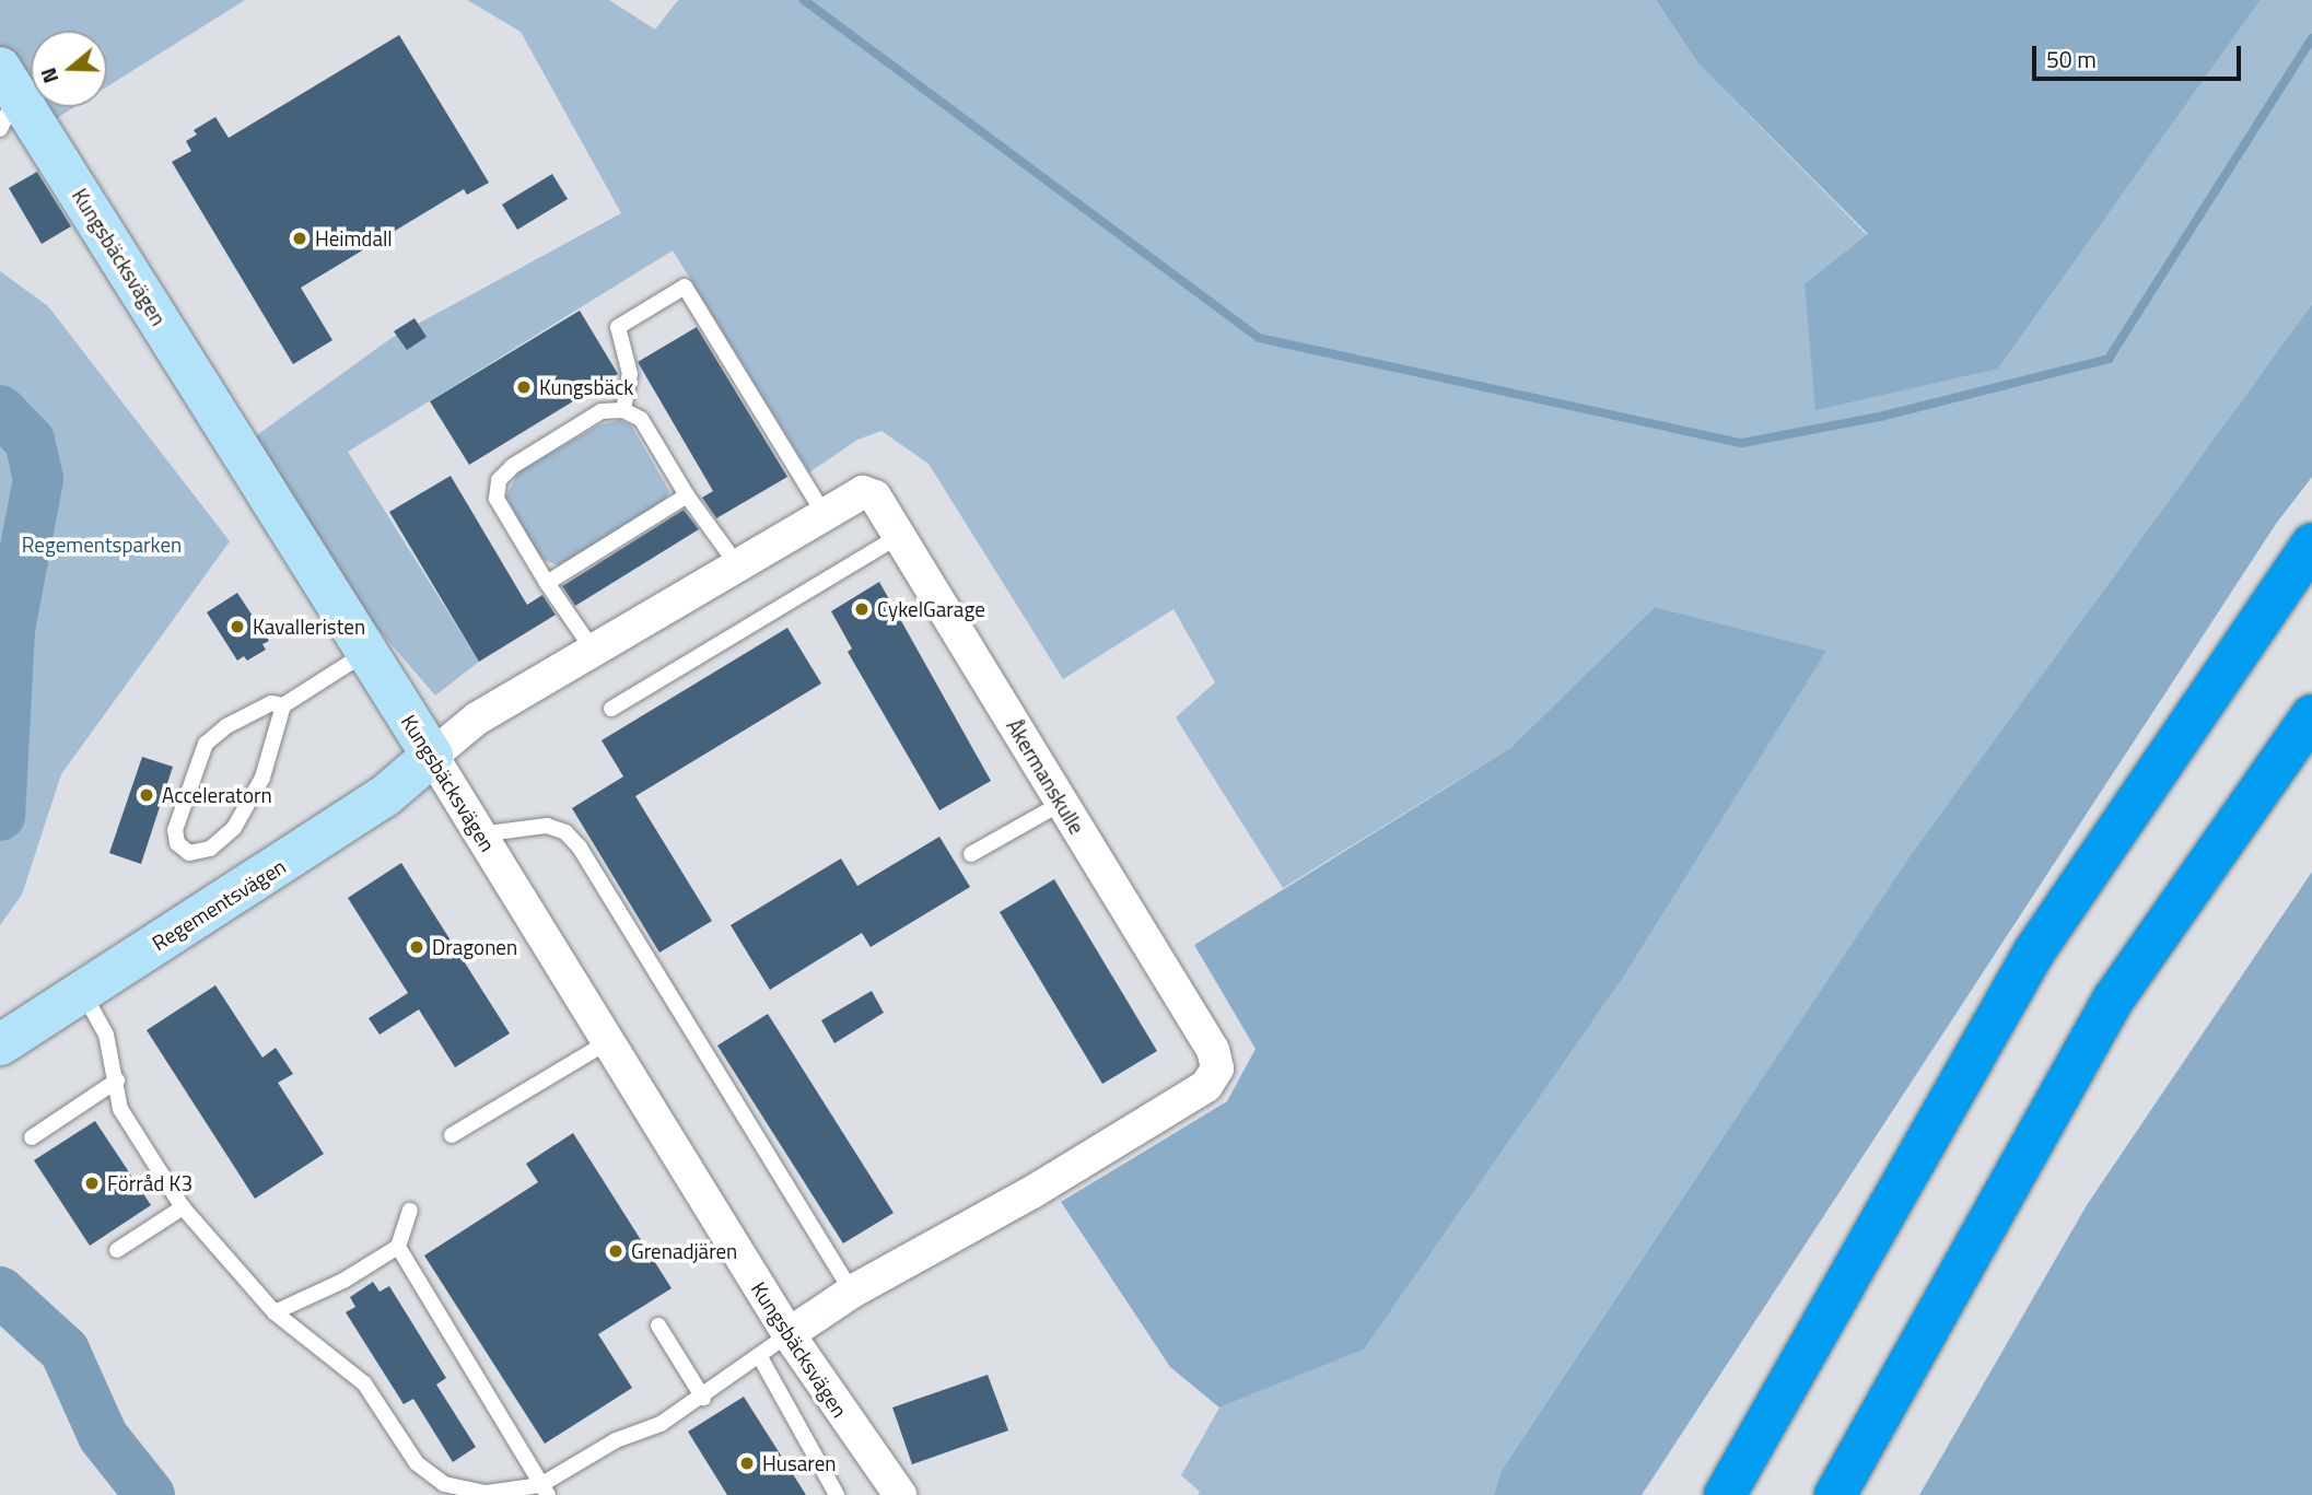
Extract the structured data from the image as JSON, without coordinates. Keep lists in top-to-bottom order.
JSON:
{
  "streets": {
    "street": ["Kungsbäcksvägen", "Åkermanskulle", "Regementsvägen"]
  },
  "crossings": [
    ["Kungsbäcksvägen", "Åkermanskulle"],
    ["Kungsbäcksvägen", "Regementsvägen"],
    ["Åkermanskulle", "Regementsvägen"]
  ],
  "parks": ["Regementsparken"],
  "places": [
    "Heimdall",
    "Kungsbäck",
    "CykelGarage",
    "Kavalleristen",
    "Acceleratorn",
    "Dragonen",
    "Förråd K3",
    "Grenadjären",
    "Husaren"
  ],
  "scale_bar": "50 m",
  "north": "left"
}
